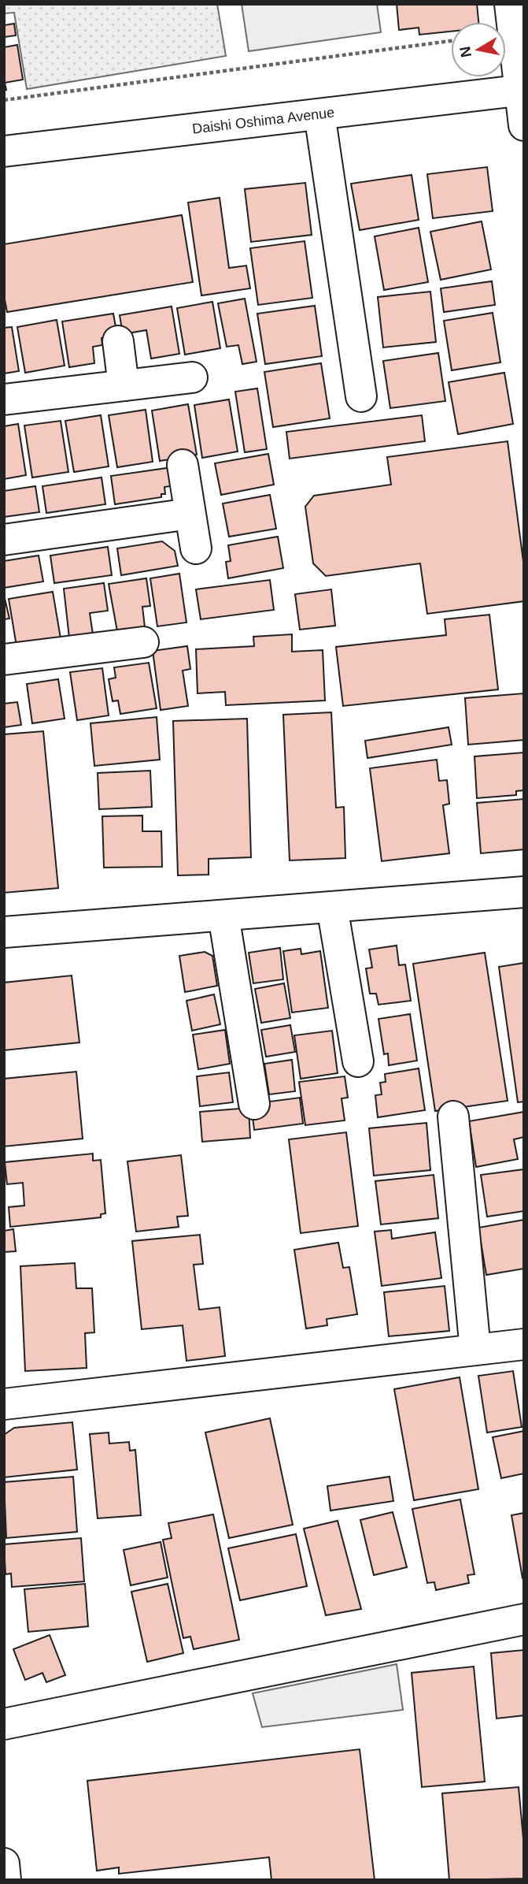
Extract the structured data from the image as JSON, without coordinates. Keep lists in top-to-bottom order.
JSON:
{
  "streets": {
    "street": ["Daishi Oshima Avenue"]
  },
  "north": "left"
}
